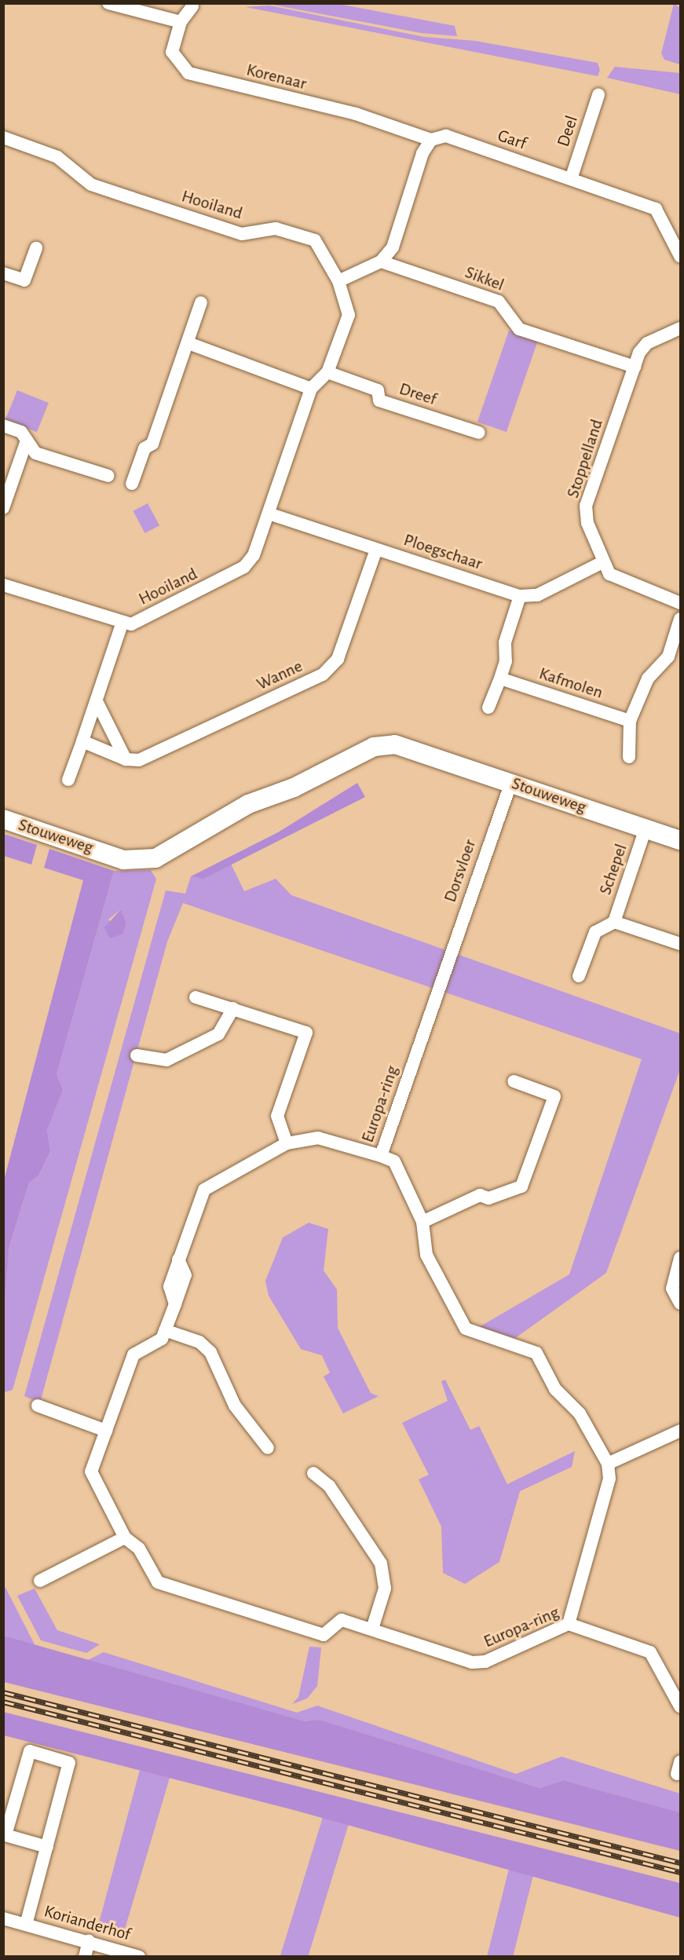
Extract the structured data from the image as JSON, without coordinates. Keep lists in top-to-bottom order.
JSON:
{
  "streets": {
    "main road": ["Stouweweg"],
    "street": [
      "Korenaar",
      "Deel",
      "Garf",
      "Hooiland",
      "Sikkel",
      "Dreef",
      "Stoppelland",
      "Ploegschaar",
      "Wanne",
      "Kafmolen",
      "Schepel",
      "Dorsvloer",
      "Europa-ring",
      "Korianderhof"
    ]
  },
  "crossings": [
    ["Korenaar", "Garf"],
    ["Deel", "Garf"],
    ["Hooiland", "Dreef"],
    ["Hooiland", "Ploegschaar"],
    ["Sikkel", "Stoppelland"],
    ["Stoppelland", "Ploegschaar"],
    ["Ploegschaar", "Wanne"],
    ["Stouweweg", "Schepel"],
    ["Stouweweg", "Dorsvloer"],
    ["Dorsvloer", "Europa-ring"]
  ]
}
